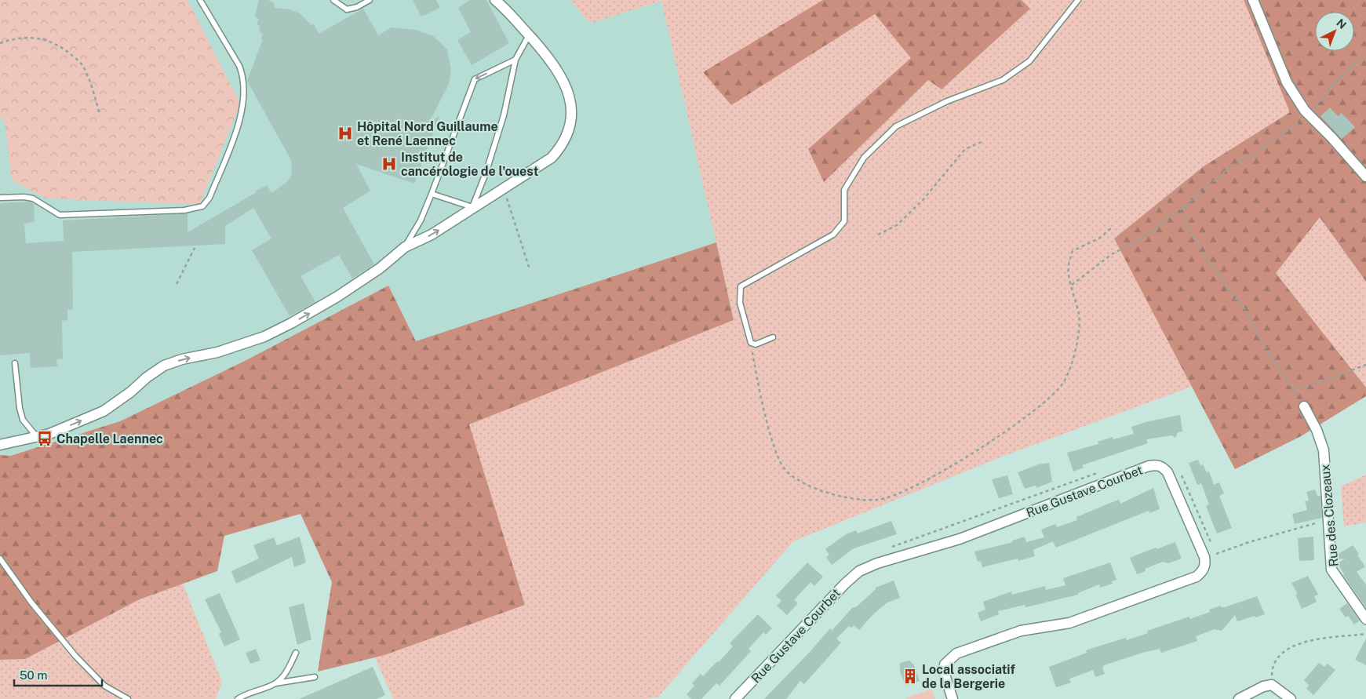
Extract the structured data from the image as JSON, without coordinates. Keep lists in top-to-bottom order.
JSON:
{
  "streets": {
    "street": ["Rue Gustave Courbet", "Rue des Clozeaux"]
  },
  "places": {
    "hospital": ["Hôpital Nord Guillaume et René Laennec", "Institut de cancérologie de l'ouest"],
    "bus stop": ["Chapelle Laennec"],
    "building": ["Local associatif de la Bergerie"]
  },
  "scale_bar": "50 m",
  "north": "top right"
}
